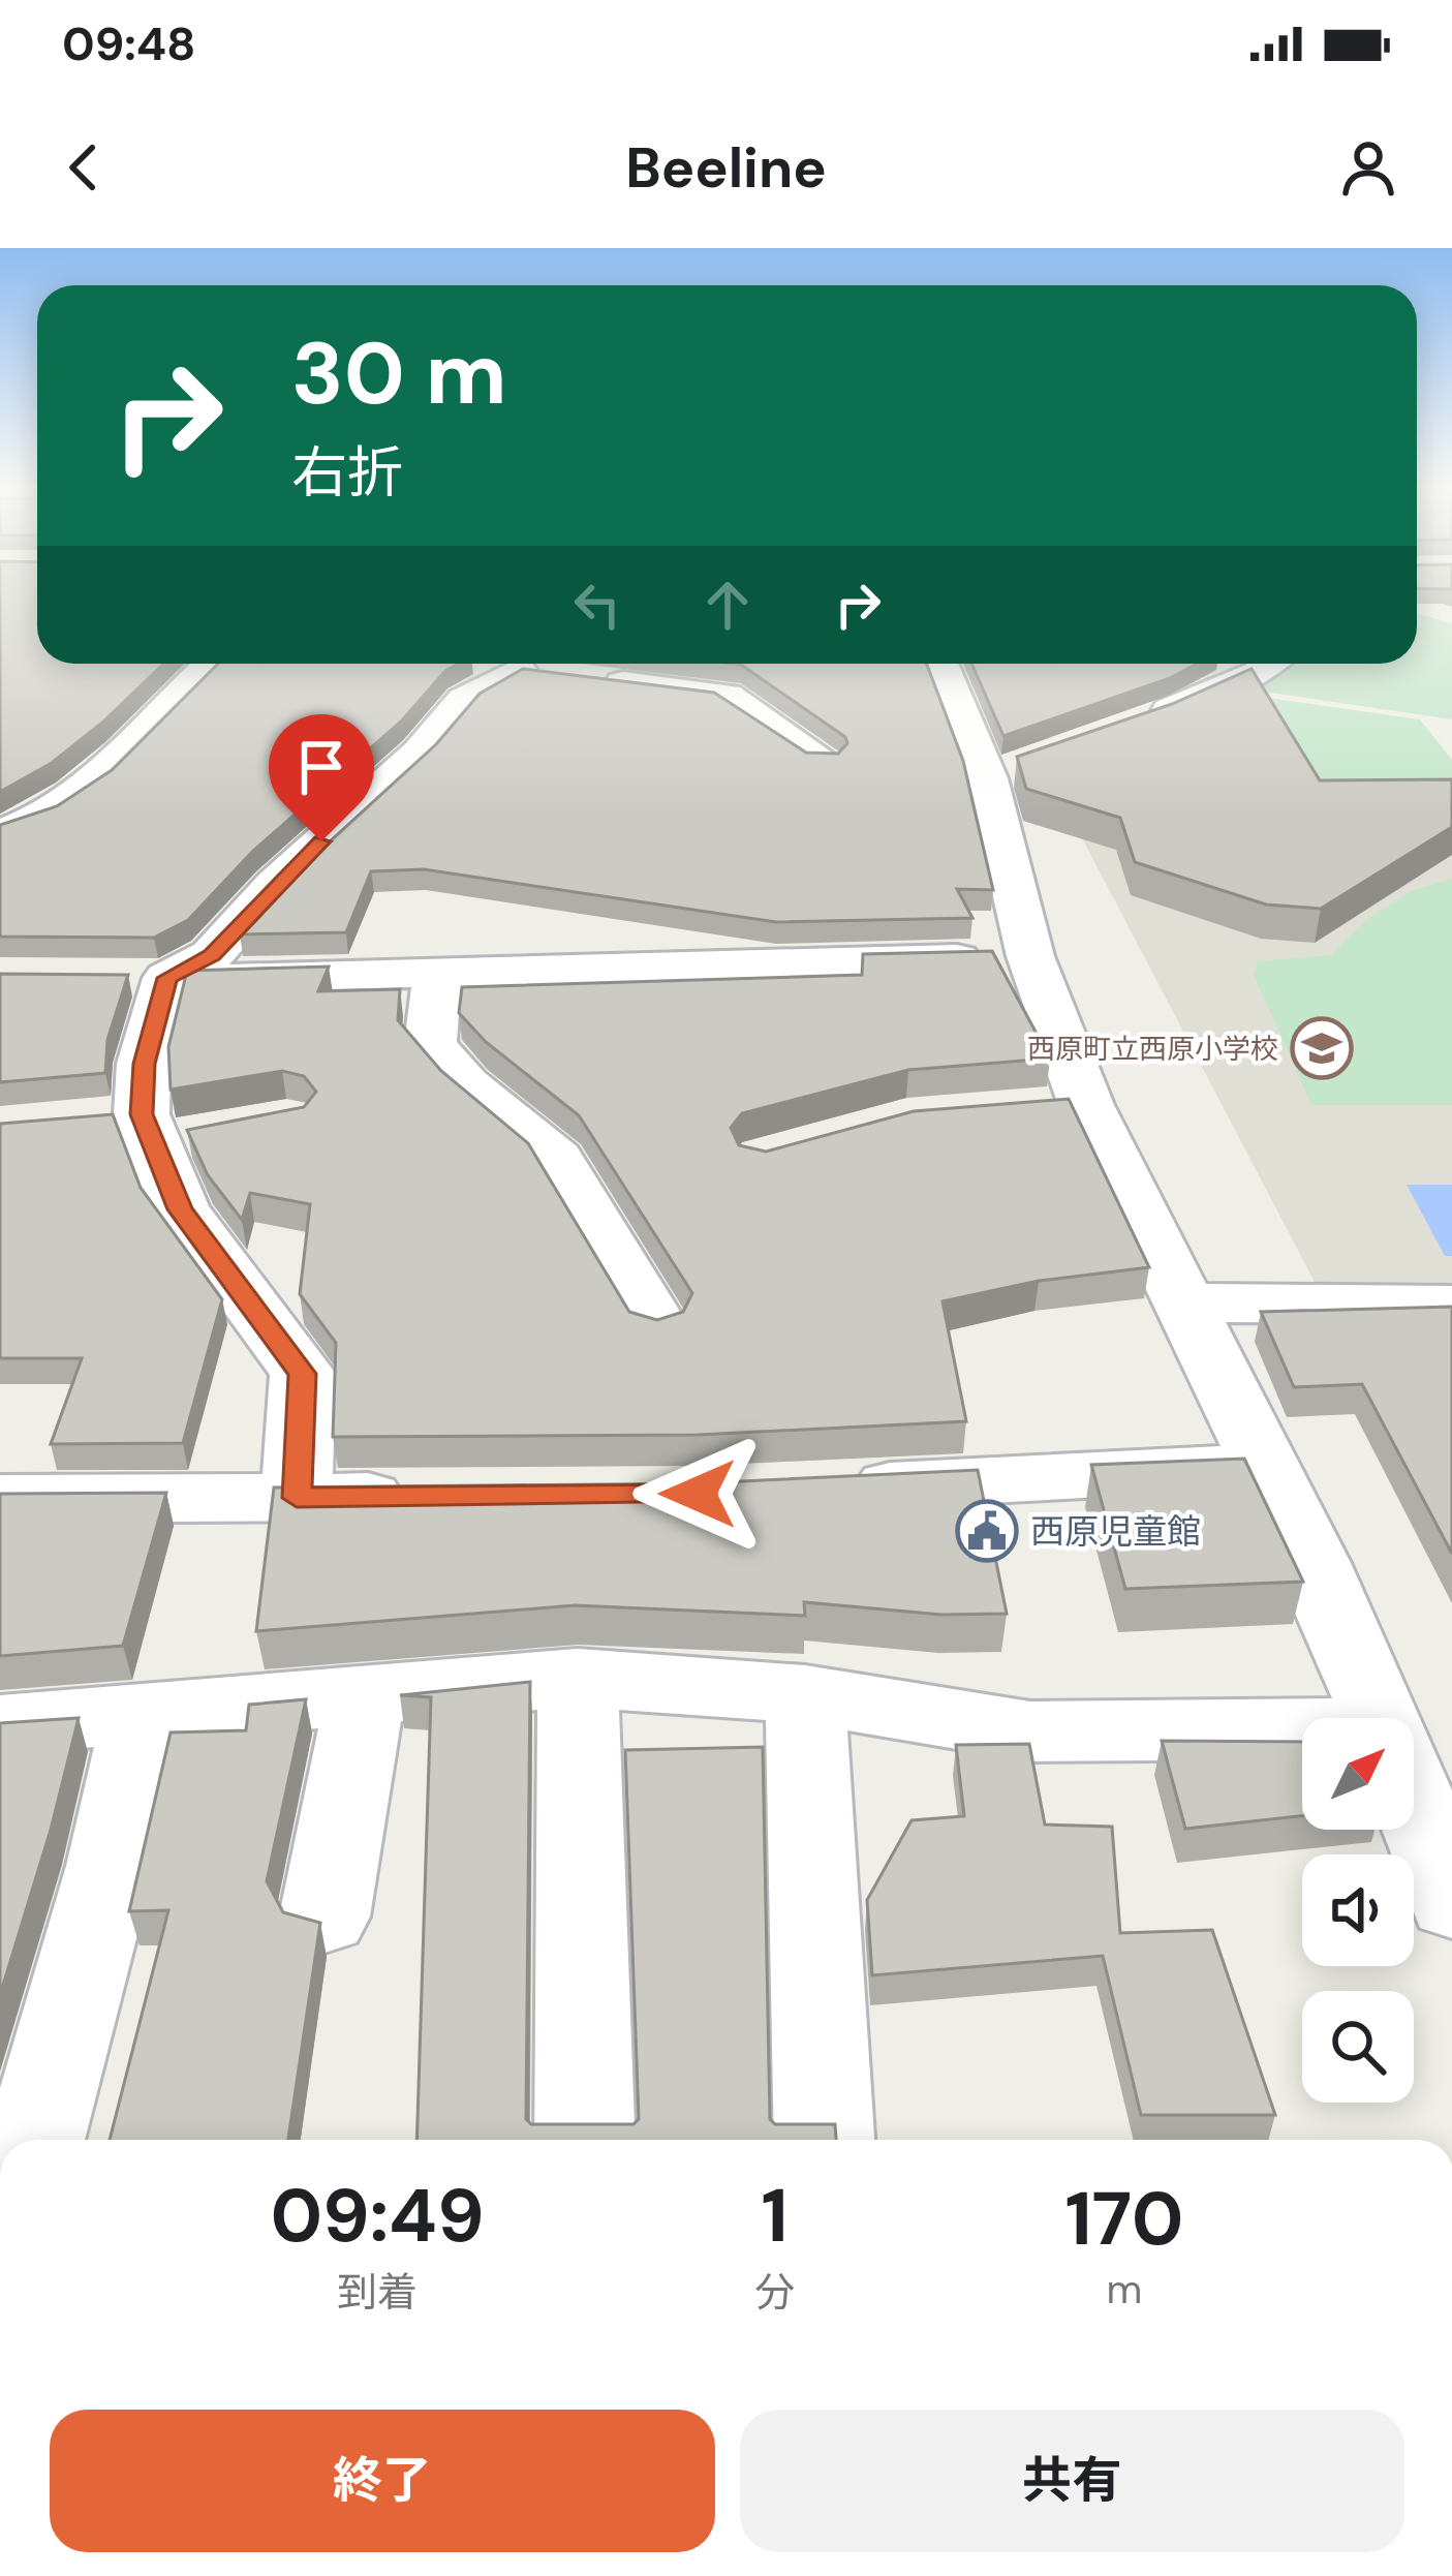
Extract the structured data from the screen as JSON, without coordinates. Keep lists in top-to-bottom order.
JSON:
{
  "places": {
    "school or university": ["西原町立西原小学校"],
    "public building": ["西原児童館"]
  },
  "north": "top right",
  "page": {
    "status": "09:48",
    "header": "Beeline",
    "turn": ["30 m", "右折"],
    "eta": [
      "09:49",
      "到着",
      "1",
      "分",
      "170",
      "m"
    ],
    "buttons": ["終了", "共有"]
  }
}
